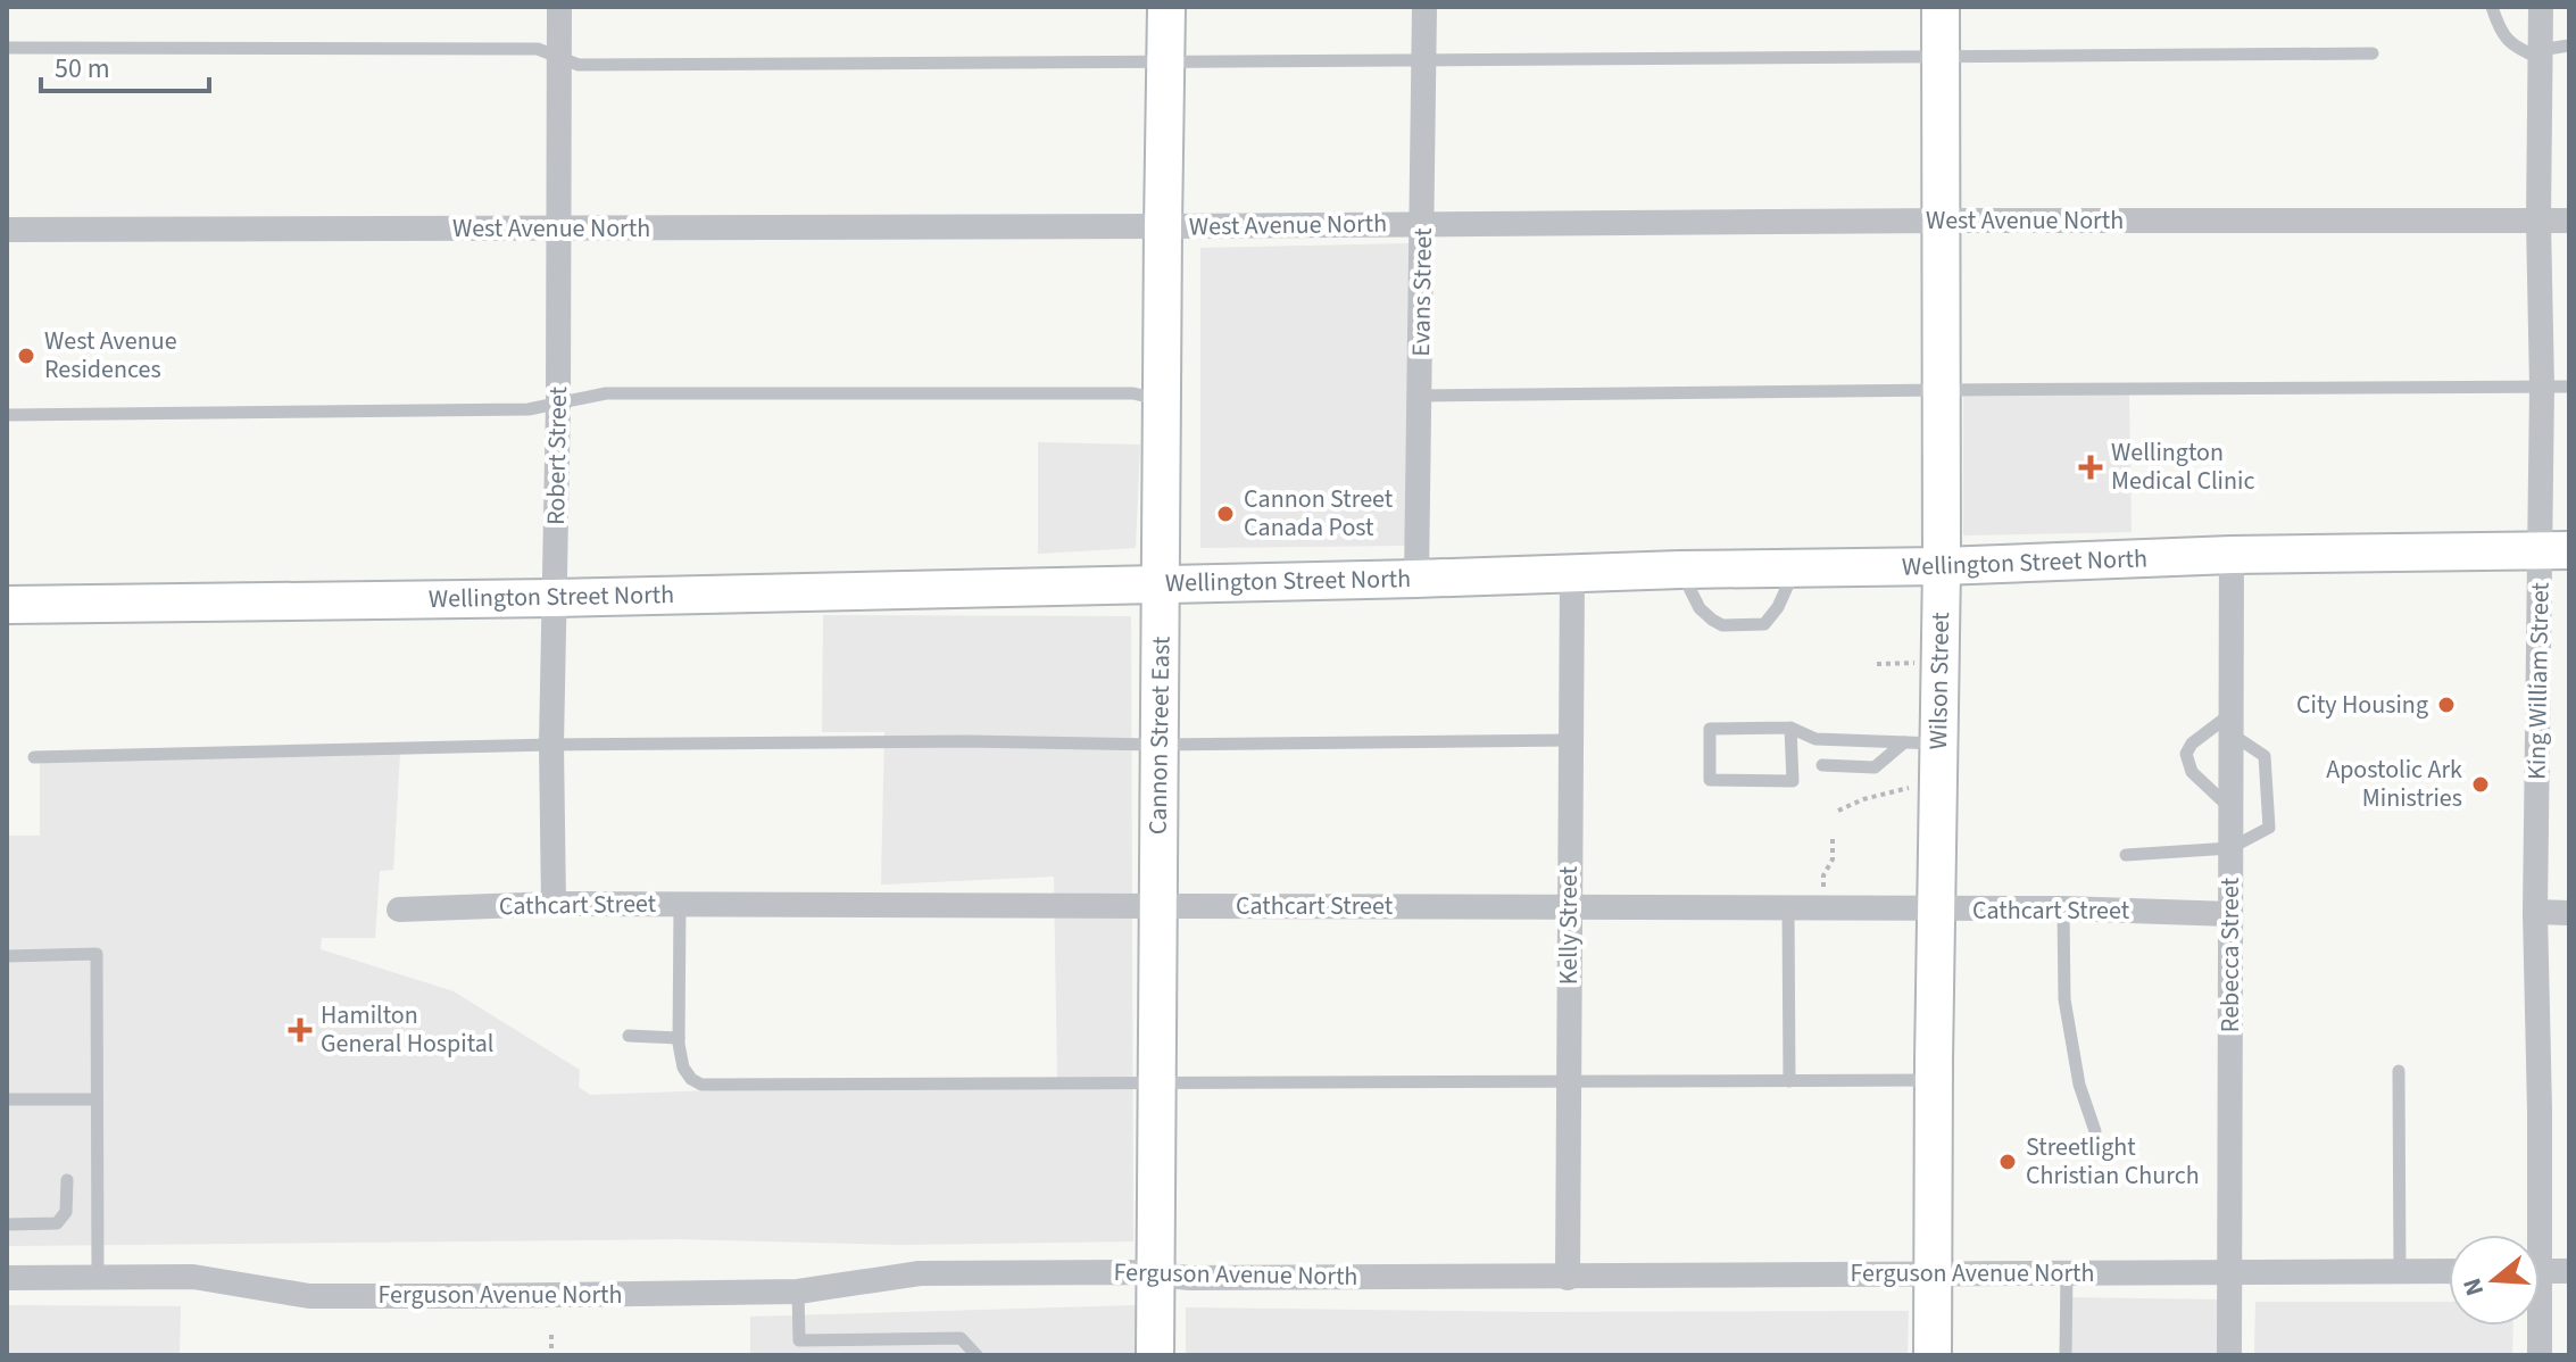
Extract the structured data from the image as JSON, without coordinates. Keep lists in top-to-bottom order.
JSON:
{
  "streets": {
    "main road": ["Wellington Street North", "Wilson Street", "Cannon Street East"],
    "street": [
      "West Avenue North",
      "Evans Street",
      "Robert Street",
      "King William Street",
      "Cathcart Street",
      "Kelly Street",
      "Rebecca Street",
      "Ferguson Avenue North"
    ]
  },
  "crossings": [
    ["West Avenue North", "Evans Street"],
    ["West Avenue North", "Robert Street"],
    ["West Avenue North", "Wilson Street"],
    ["West Avenue North", "King William Street"],
    ["West Avenue North", "Cannon Street East"],
    ["Evans Street", "Wellington Street North"],
    ["Robert Street", "Wellington Street North"],
    ["Robert Street", "Cathcart Street"],
    ["Wellington Street North", "Wilson Street"],
    ["Wellington Street North", "King William Street"],
    ["Wellington Street North", "Cannon Street East"],
    ["Wellington Street North", "Kelly Street"],
    ["Wellington Street North", "Rebecca Street"],
    ["Wilson Street", "Cathcart Street"],
    ["Wilson Street", "Ferguson Avenue North"],
    ["Cannon Street East", "Cathcart Street"],
    ["Cannon Street East", "Ferguson Avenue North"],
    ["Cathcart Street", "Kelly Street"],
    ["Cathcart Street", "Rebecca Street"],
    ["Kelly Street", "Ferguson Avenue North"],
    ["Rebecca Street", "Ferguson Avenue North"]
  ],
  "places": {
    "other": [
      "West Avenue Residences",
      "Cannon Street Canada Post",
      "City Housing",
      "Apostolic Ark Ministries",
      "Streetlight Christian Church"
    ],
    "health": ["Wellington Medical Clinic", "Hamilton General Hospital"]
  },
  "scale_bar": "50 m",
  "north": "left"
}
